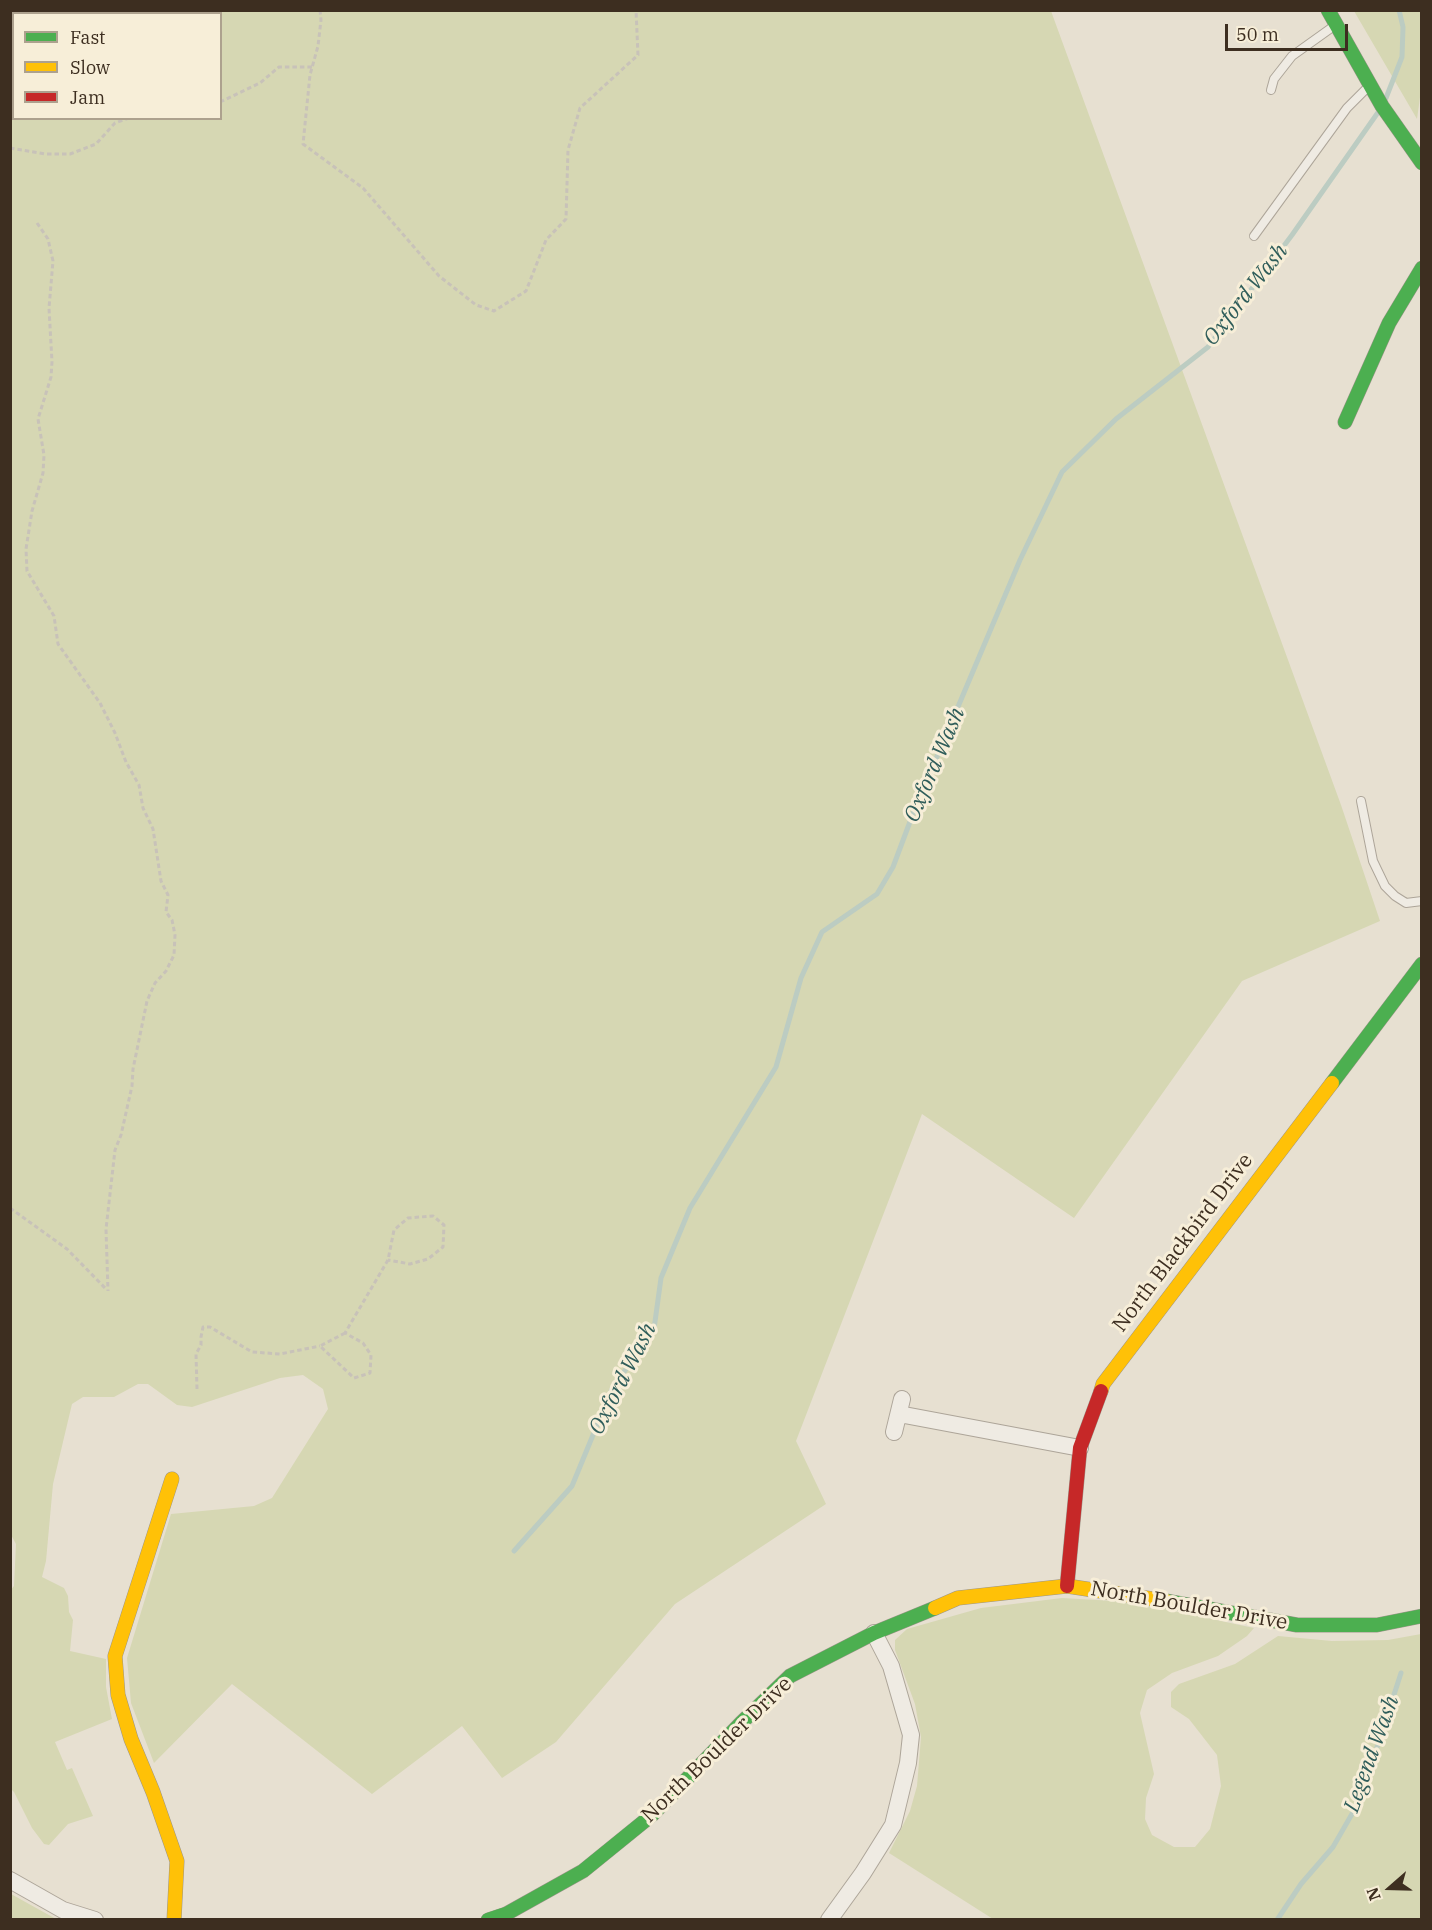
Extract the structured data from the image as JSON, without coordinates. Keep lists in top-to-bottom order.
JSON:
{
  "streets": {
    "street": ["North Blackbird Drive", "North Boulder Drive"]
  },
  "crossings": [
    ["North Blackbird Drive", "North Boulder Drive"]
  ],
  "water": ["Oxford Wash", "Legend Wash"],
  "legend": ["Fast", "Slow", "Jam"],
  "scale_bar": "50 m",
  "north": "left"
}
